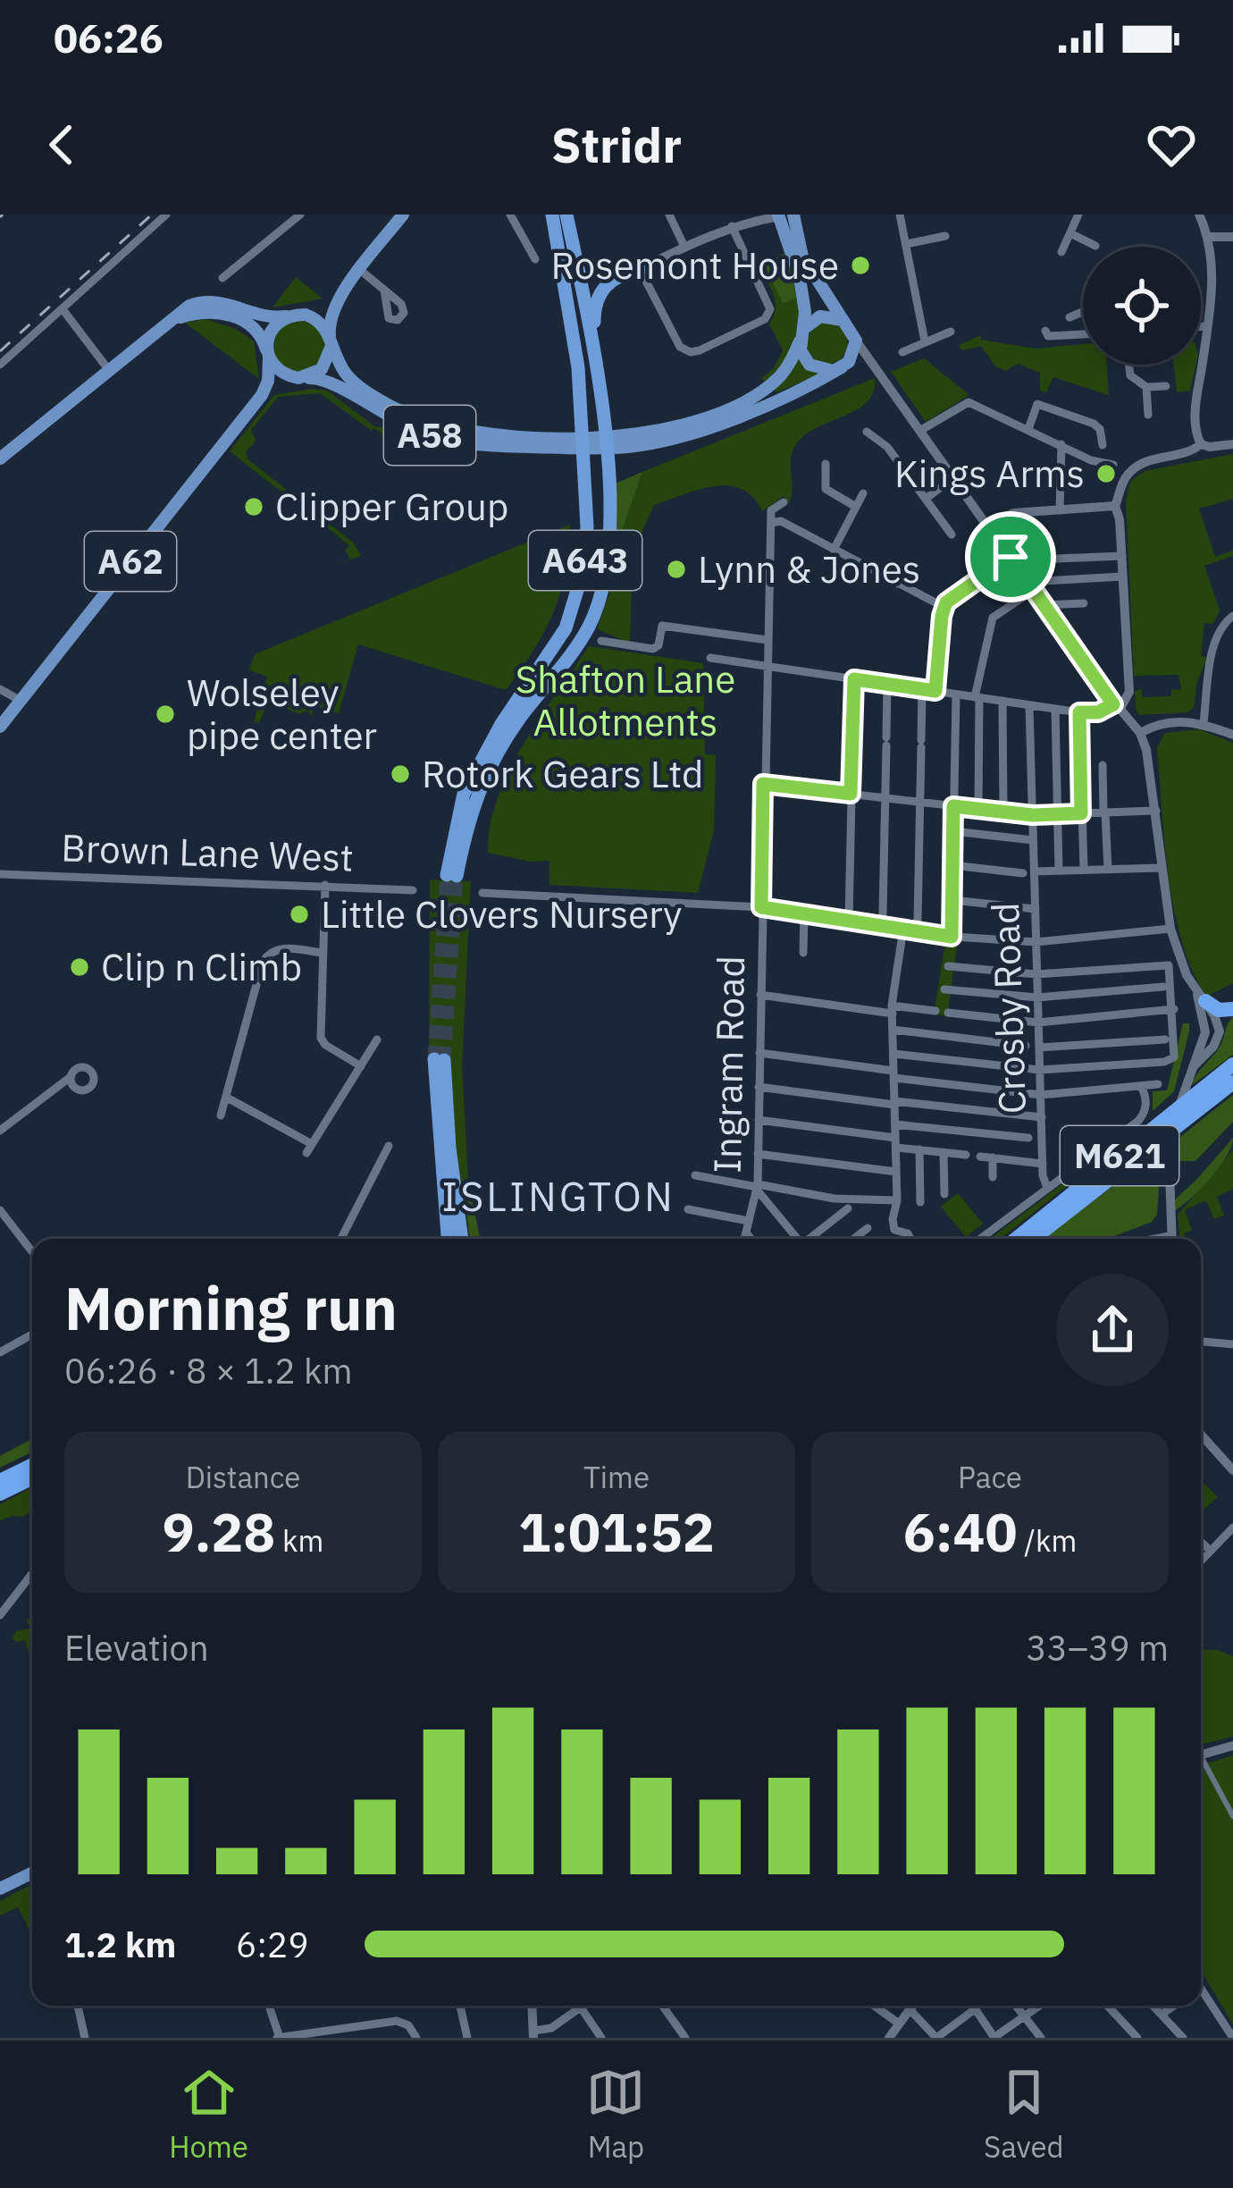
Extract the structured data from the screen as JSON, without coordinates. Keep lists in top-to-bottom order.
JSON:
{
  "streets": {
    "highway": ["A643", "M621"],
    "main road": ["A58", "A62"],
    "street": ["Brown Lane West", "Crosby Road", "Ingram Road"]
  },
  "crossings": [
    ["A58", "A62"]
  ],
  "districts": ["ISLINGTON"],
  "parks": ["Shafton Lane Allotments"],
  "places": [
    "Rosemont House",
    "Kings Arms",
    "Clipper Group",
    "Lynn & Jones",
    "Wolseley pipe center",
    "Rotork Gears Ltd",
    "Little Clovers Nursery",
    "Clip n Climb"
  ],
  "page": {
    "status": "06:26",
    "header": "Stridr",
    "heading": ["Morning run", "06:26 · 8 × 1.2 km"],
    "stats": [
      ["Distance", "9.28 km"],
      ["Time", "1:01:52"],
      ["Pace", "6:40 /km"]
    ],
    "chart": ["Elevation", "33–39 m"],
    "list": [
      {
        "name": "1.2 km",
        "note": "6:29"
      }
    ],
    "tabs": ["Home", "Map", "Saved"]
  }
}
